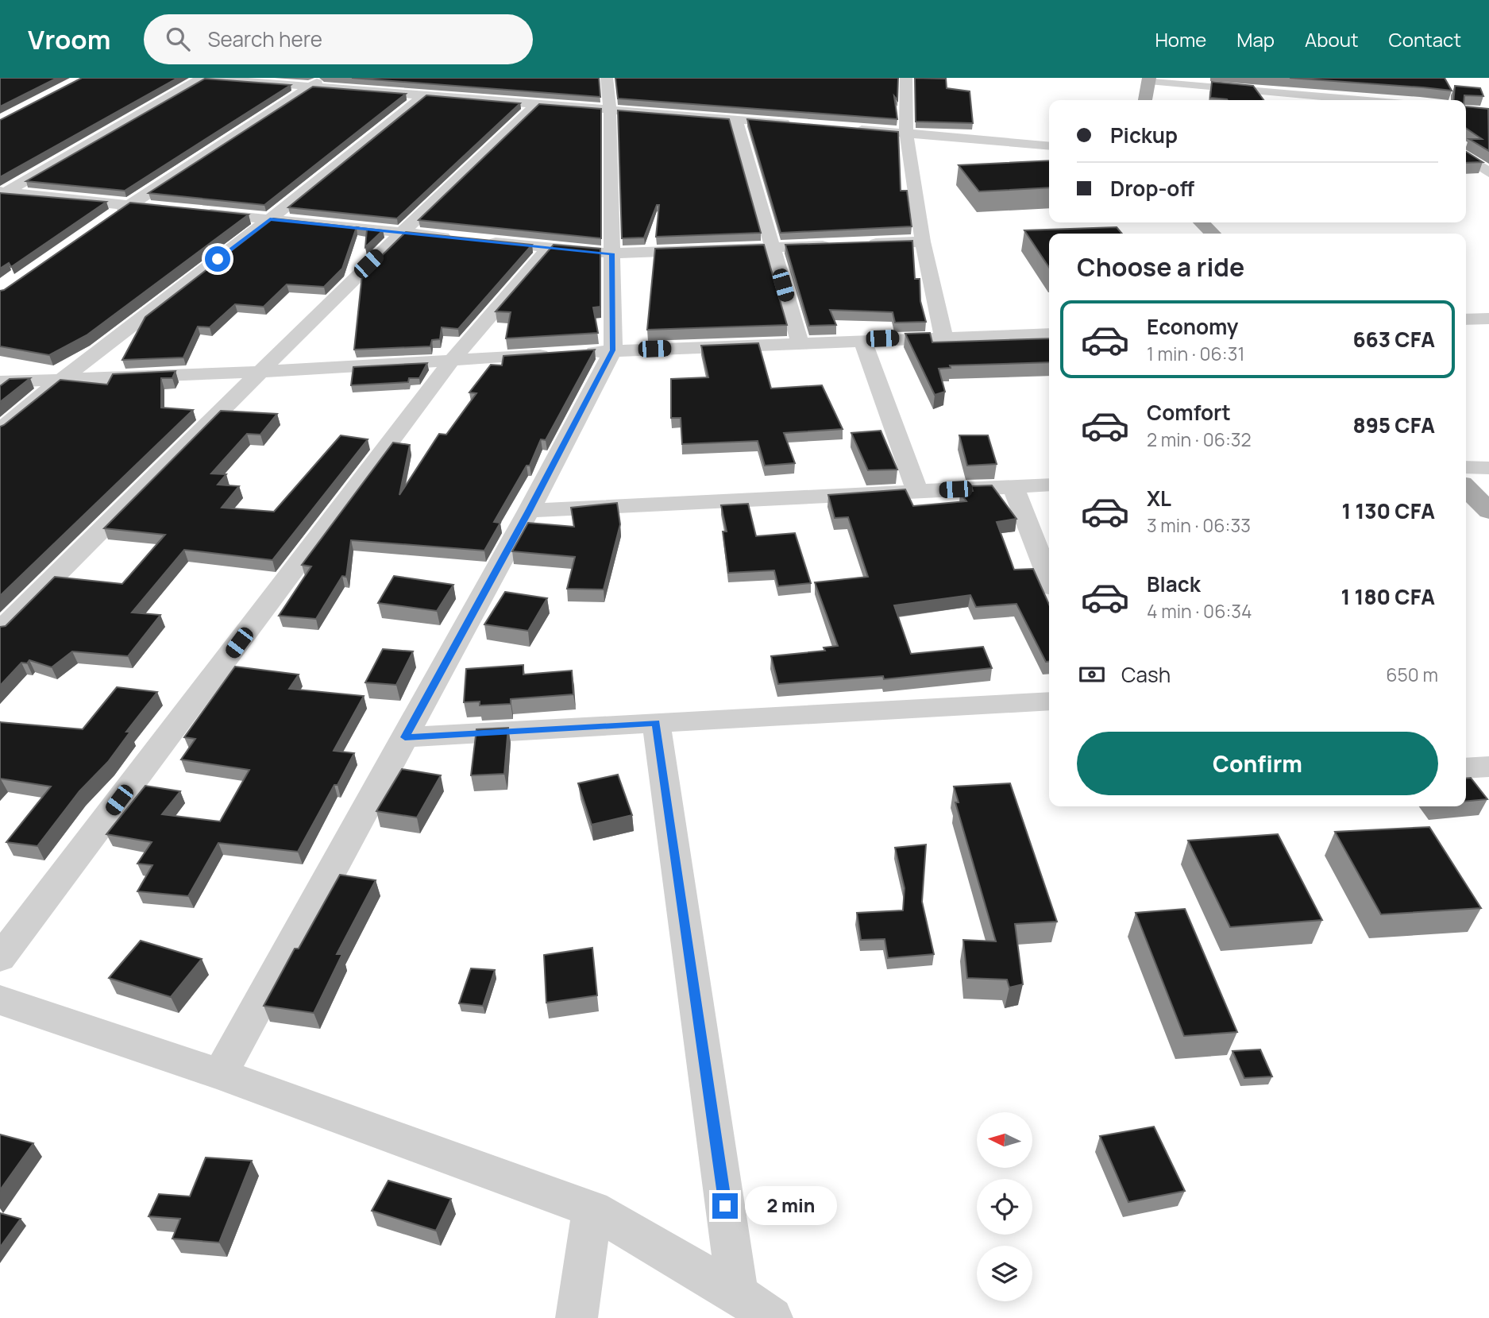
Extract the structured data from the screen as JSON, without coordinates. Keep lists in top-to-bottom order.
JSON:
{
  "north": "left",
  "page": {
    "header": "Vroom",
    "search": "Search here",
    "nav": [
      "Home",
      "Map",
      "About",
      "Contact"
    ],
    "banner": ["Pickup", "Drop-off"],
    "heading": "Choose a ride",
    "list": [
      {
        "name": "Economy",
        "note": "1 min · 06:31",
        "value": "663 CFA"
      },
      {
        "name": "Comfort",
        "note": "2 min · 06:32",
        "value": "895 CFA"
      },
      {
        "name": "XL",
        "note": "3 min · 06:33",
        "value": "1 130 CFA"
      },
      {
        "name": "Black",
        "note": "4 min · 06:34",
        "value": "1 180 CFA"
      }
    ],
    "pay": ["Cash", "650 m"],
    "buttons": "Confirm",
    "bubble": "2 min"
  }
}
